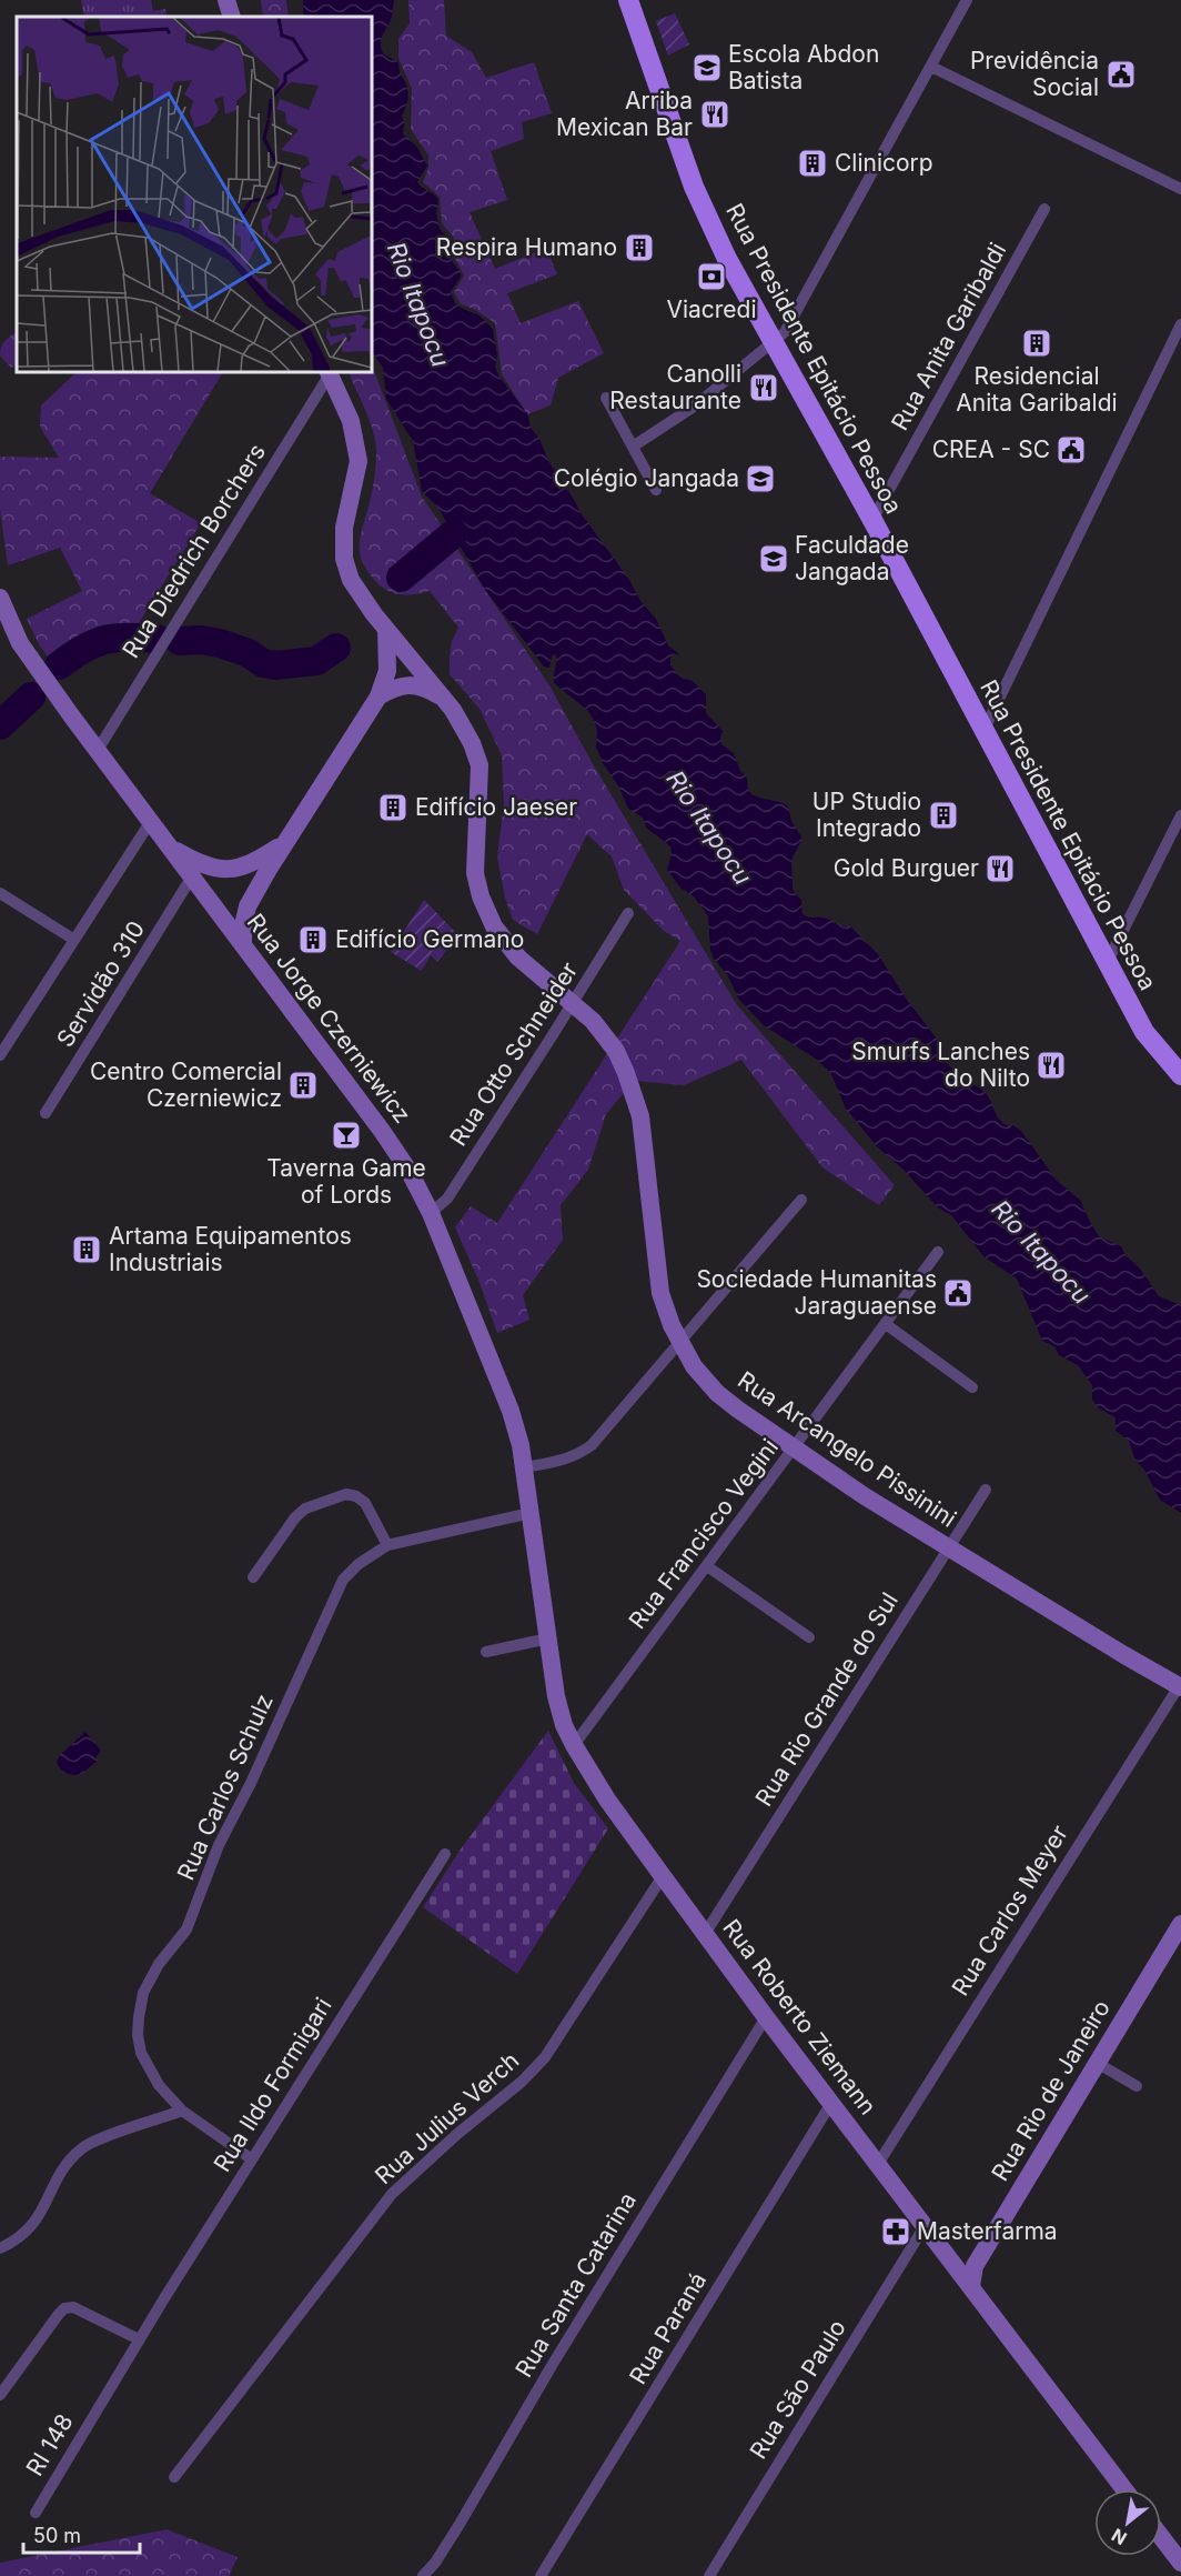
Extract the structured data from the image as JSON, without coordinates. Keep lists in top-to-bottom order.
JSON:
{
  "streets": {
    "highway": ["Rua Presidente Epitácio Pessoa"],
    "main road": [
      "Rua Jorge Czerniewicz",
      "Rua Arcangelo Pissinini",
      "Rua Roberto Ziemann",
      "Rua Rio de Janeiro"
    ],
    "street": [
      "Rua Anita Garibaldi",
      "Rua Diedrich Borchers",
      "Servidão 310",
      "Rua Otto Schneider",
      "Rua Francisco Vegini",
      "Rua Rio Grande do Sul",
      "Rua Carlos Schulz",
      "Rua Carlos Meyer",
      "Rua Ildo Formigari",
      "Rua Julius Verch",
      "Rua Santa Catarina",
      "Rua Paraná",
      "Rua São Paulo",
      "RI 148"
    ]
  },
  "crossings": [
    ["Rua Anita Garibaldi", "Rua Presidente Epitácio Pessoa"],
    ["Rua Diedrich Borchers", "Rua Jorge Czerniewicz"],
    ["Rua Diedrich Borchers", "Rua Arcangelo Pissinini"],
    ["Servidão 310", "Rua Jorge Czerniewicz"],
    ["Rua Jorge Czerniewicz", "Rua Otto Schneider"],
    ["Rua Jorge Czerniewicz", "Rua Carlos Schulz"],
    ["Rua Jorge Czerniewicz", "Rua Roberto Ziemann"],
    ["Rua Otto Schneider", "Rua Arcangelo Pissinini"],
    ["Rua Arcangelo Pissinini", "Rua Francisco Vegini"],
    ["Rua Arcangelo Pissinini", "Rua Rio Grande do Sul"],
    ["Rua Arcangelo Pissinini", "Rua Carlos Meyer"],
    ["Rua Francisco Vegini", "Rua Roberto Ziemann"],
    ["Rua Rio Grande do Sul", "Rua Roberto Ziemann"],
    ["Rua Carlos Schulz", "Rua Roberto Ziemann"],
    ["Rua Carlos Schulz", "Rua Ildo Formigari"],
    ["Rua Carlos Meyer", "Rua Roberto Ziemann"],
    ["Rua Roberto Ziemann", "Rua Rio de Janeiro"],
    ["Rua Roberto Ziemann", "Rua Julius Verch"],
    ["Rua Roberto Ziemann", "Rua Santa Catarina"],
    ["Rua Roberto Ziemann", "Rua Paraná"],
    ["Rua Roberto Ziemann", "Rua São Paulo"],
    ["Rua Ildo Formigari", "RI 148"]
  ],
  "water": ["Rio Itapocu"],
  "places": {
    "school or university": ["Escola Abdon Batista", "Colégio Jangada", "Faculdade Jangada"],
    "public building": ["Previdência Social", "CREA - SC", "Sociedade Humanitas Jaraguaense"],
    "restaurant": [
      "Arriba Mexican Bar",
      "Canolli Restaurante",
      "Gold Burguer",
      "Smurfs Lanches do Nilto"
    ],
    "building": [
      "Clinicorp",
      "Respira Humano",
      "Residencial Anita Garibaldi",
      "Edifício Jaeser",
      "UP Studio Integrado",
      "Edifício Germano",
      "Centro Comercial Czerniewicz",
      "Artama Equipamentos Industriais"
    ],
    "bank": ["Viacredi"],
    "bar": ["Taverna Game of Lords"],
    "pharmacy": ["Masterfarma"]
  },
  "scale_bar": "50 m",
  "north": "bottom left"
}
